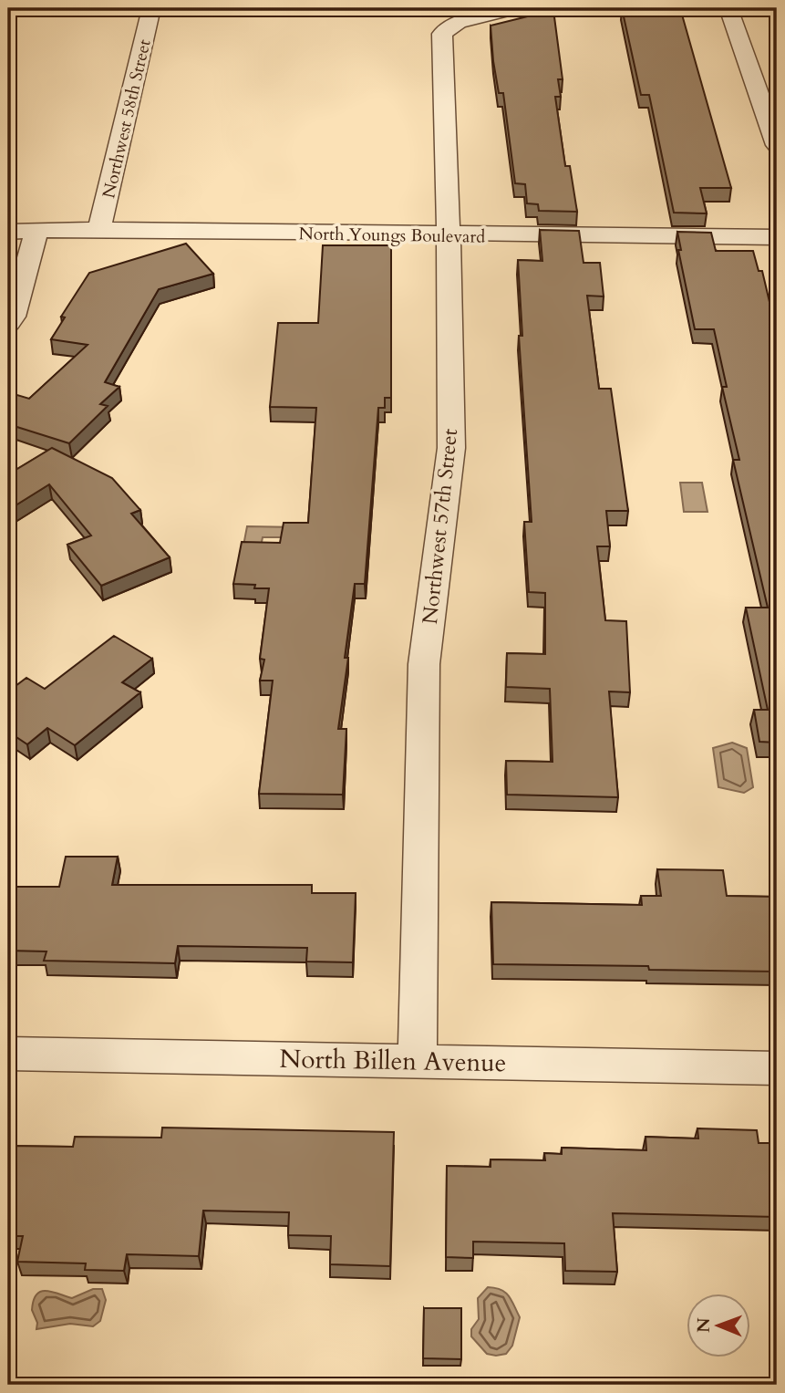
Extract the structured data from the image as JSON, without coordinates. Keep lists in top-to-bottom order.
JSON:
{
  "streets": {
    "street": [
      "Northwest 58th Street",
      "North Youngs Boulevard",
      "Northwest 57th Street",
      "North Billen Avenue"
    ]
  },
  "crossings": [
    ["Northwest 58th Street", "North Youngs Boulevard"],
    ["North Youngs Boulevard", "Northwest 57th Street"],
    ["Northwest 57th Street", "North Billen Avenue"]
  ],
  "north": "left"
}
